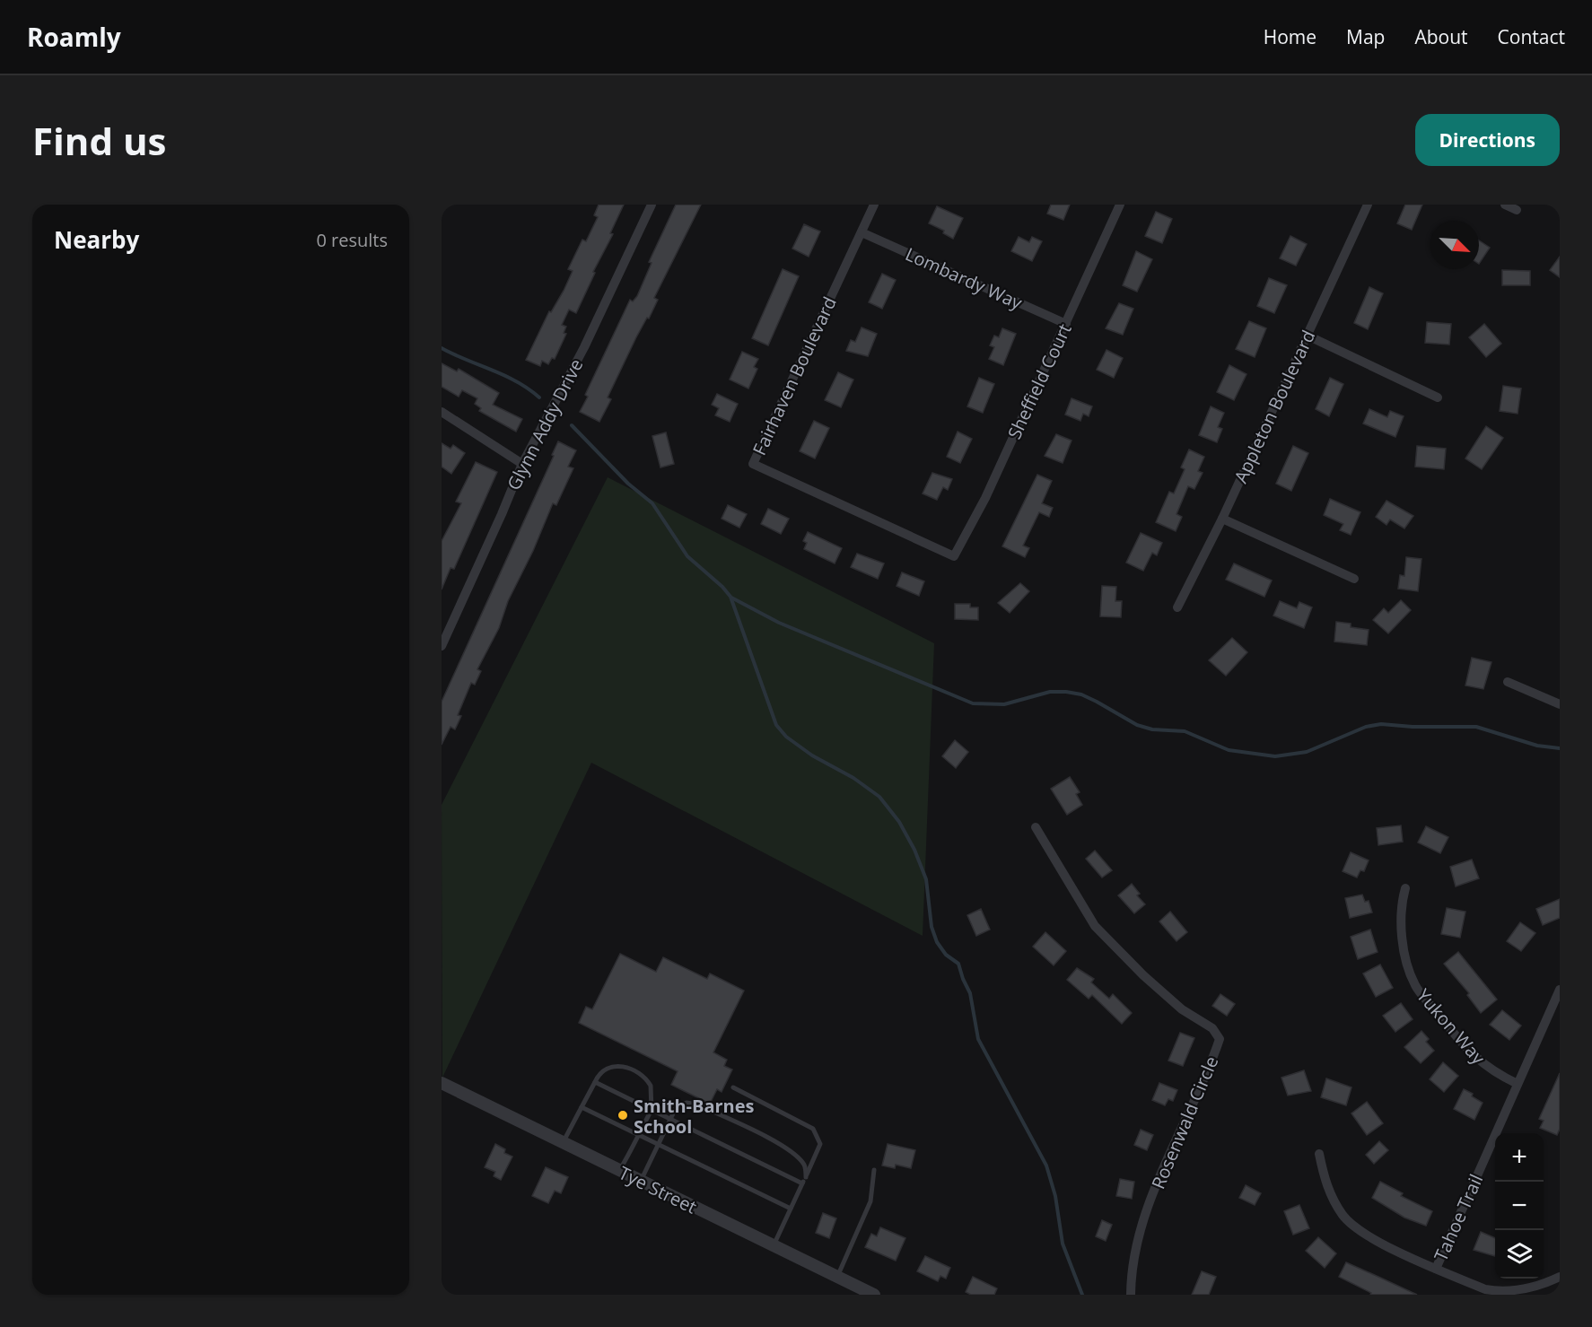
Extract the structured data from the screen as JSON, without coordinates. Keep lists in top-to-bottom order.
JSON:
{
  "streets": {
    "street": [
      "Lombardy Way",
      "Fairhaven Boulevard",
      "Sheffield Court",
      "Appleton Boulevard",
      "Glynn Addy Drive",
      "Yukon Way",
      "Rosenwald Circle",
      "Tye Street",
      "Tahoe Trail"
    ]
  },
  "crossings": [
    ["Lombardy Way", "Fairhaven Boulevard"],
    ["Lombardy Way", "Sheffield Court"],
    ["Fairhaven Boulevard", "Sheffield Court"],
    ["Yukon Way", "Tahoe Trail"]
  ],
  "places": ["Smith-Barnes School"],
  "north": "bottom right",
  "page": {
    "header": "Roamly",
    "nav": [
      "Home",
      "Map",
      "About",
      "Contact"
    ],
    "buttons": "Directions",
    "title": "Find us",
    "heading": ["Nearby", "0 results"],
    "map_buttons": ["+", "−"]
  }
}
